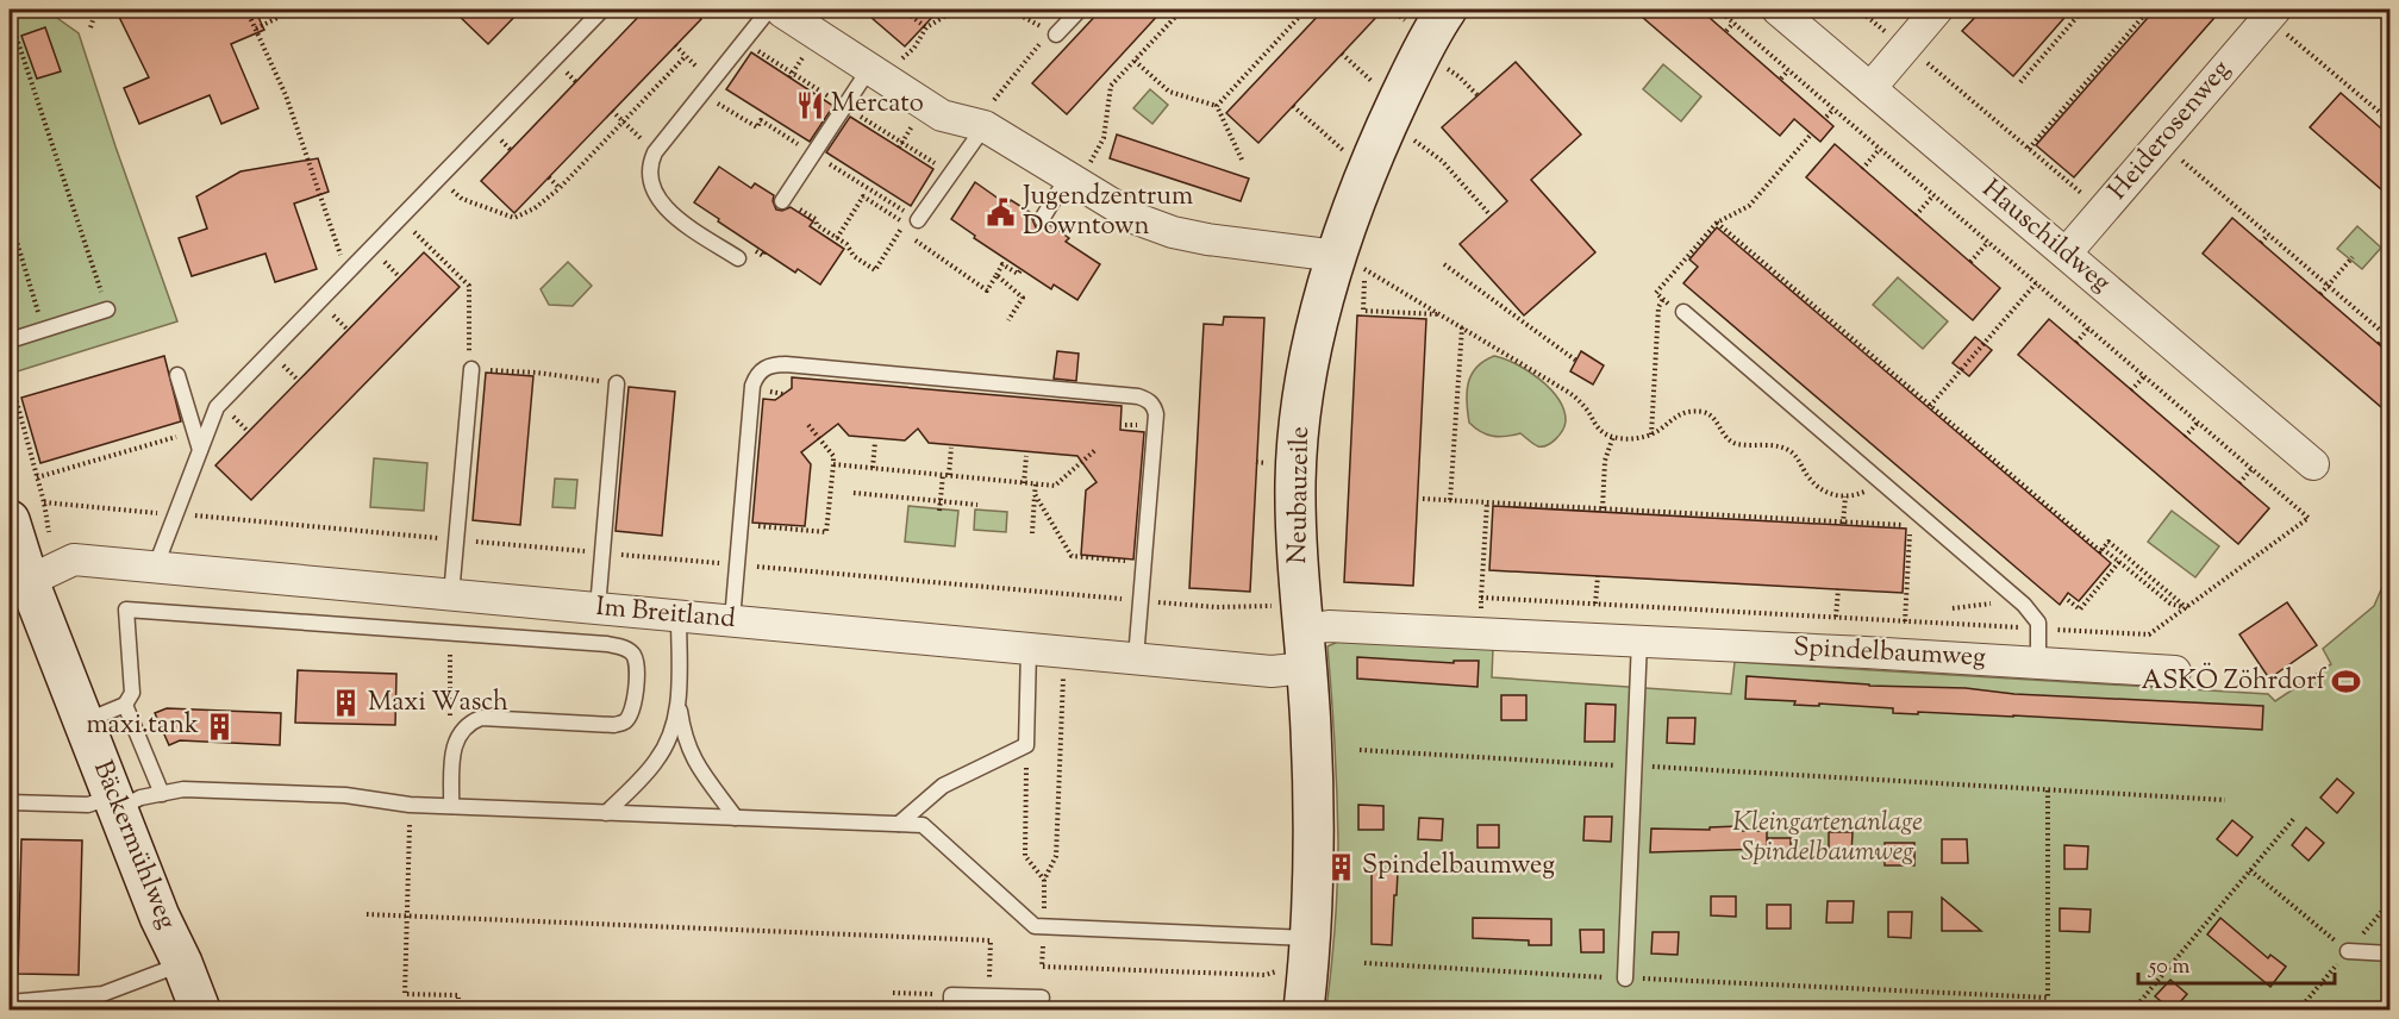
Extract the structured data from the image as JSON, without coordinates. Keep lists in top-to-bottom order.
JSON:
{
  "streets": {
    "street": [
      "Heiderosenweg",
      "Hauschildweg",
      "Neubauzeile",
      "Im Breitland",
      "Spindelbaumweg",
      "Bäckermühlweg"
    ]
  },
  "crossings": [
    ["Heiderosenweg", "Hauschildweg"],
    ["Neubauzeile", "Im Breitland"],
    ["Neubauzeile", "Spindelbaumweg"],
    ["Im Breitland", "Spindelbaumweg"],
    ["Im Breitland", "Bäckermühlweg"]
  ],
  "parks": ["Kleingartenanlage Spindelbaumweg"],
  "places": {
    "restaurant": ["Mercato"],
    "public building": ["Jugendzentrum Downtown"],
    "sports": ["ASKÖ Zöhrdorf"],
    "building": ["Maxi Wasch", "maxi.tank", "Spindelbaumweg"]
  },
  "scale_bar": "50 m"
}
